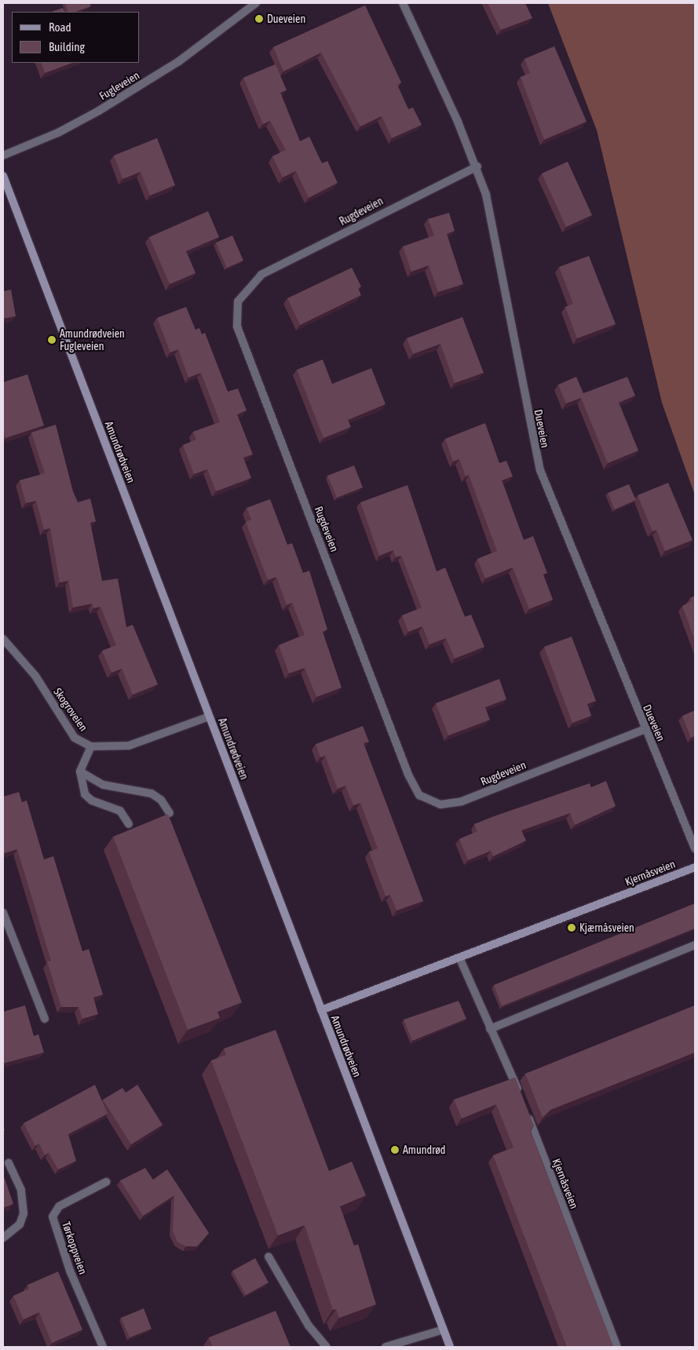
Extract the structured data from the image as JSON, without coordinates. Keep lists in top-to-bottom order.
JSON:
{
  "streets": {
    "main road": ["Amundrødveien", "Kjernåsveien"],
    "street": [
      "Fugleveien",
      "Rugdeveien",
      "Dueveien",
      "Skogroveien",
      "Tørkoppveien"
    ]
  },
  "crossings": [
    ["Rugdeveien", "Dueveien"],
    ["Amundrødveien", "Kjernåsveien"]
  ],
  "places": [
    "Dueveien",
    "Amundrødveien Fugleveien",
    "Kjærnåsveien",
    "Amundrød"
  ],
  "legend": ["Road", "Building"]
}
